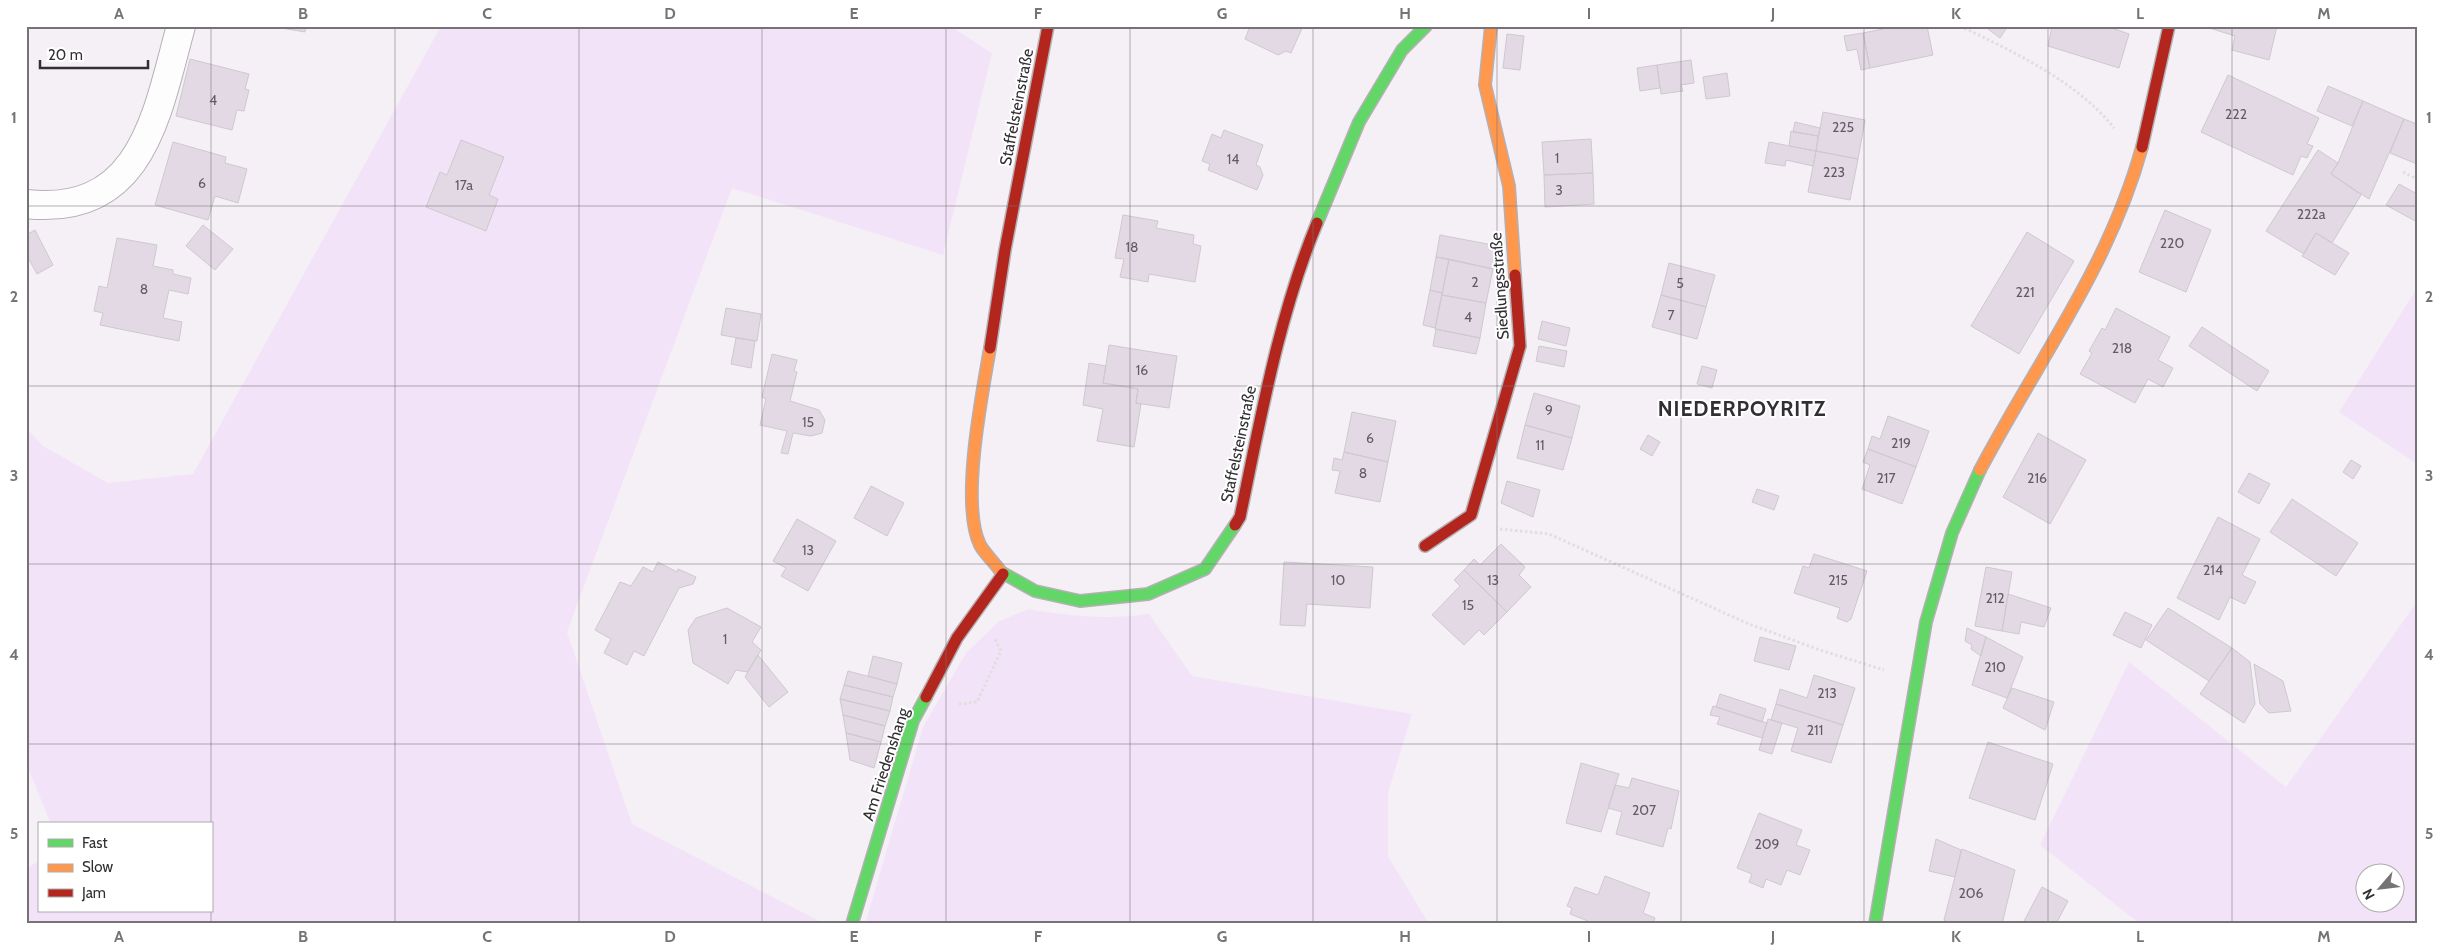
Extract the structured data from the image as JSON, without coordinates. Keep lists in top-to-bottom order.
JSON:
{
  "streets": {
    "street": ["Staffelsteinstraße", "Siedlungsstraße", "Am Friedenshang"]
  },
  "crossings": [
    ["Staffelsteinstraße", "Am Friedenshang"]
  ],
  "districts": ["NIEDERPOYRITZ"],
  "house_numbers": [
    "4",
    "222",
    "225",
    "1",
    "14",
    "223",
    "6",
    "17a",
    "3",
    "222a",
    "220",
    "18",
    "2",
    "5",
    "8",
    "221",
    "7",
    "4",
    "218",
    "16",
    "9",
    "15",
    "6",
    "219",
    "11",
    "8",
    "217",
    "216",
    "13",
    "214",
    "10",
    "13",
    "215",
    "212",
    "15",
    "1",
    "210",
    "213",
    "211",
    "207",
    "209",
    "206"
  ],
  "legend": ["Fast", "Slow", "Jam"],
  "scale_bar": "20 m",
  "north": "bottom left",
  "grid": {
    "columns": [
      "A",
      "B",
      "C",
      "D",
      "E",
      "F",
      "G",
      "H",
      "I",
      "J",
      "K",
      "L",
      "M"
    ],
    "rows": [
      "1",
      "2",
      "3",
      "4",
      "5"
    ]
  }
}
